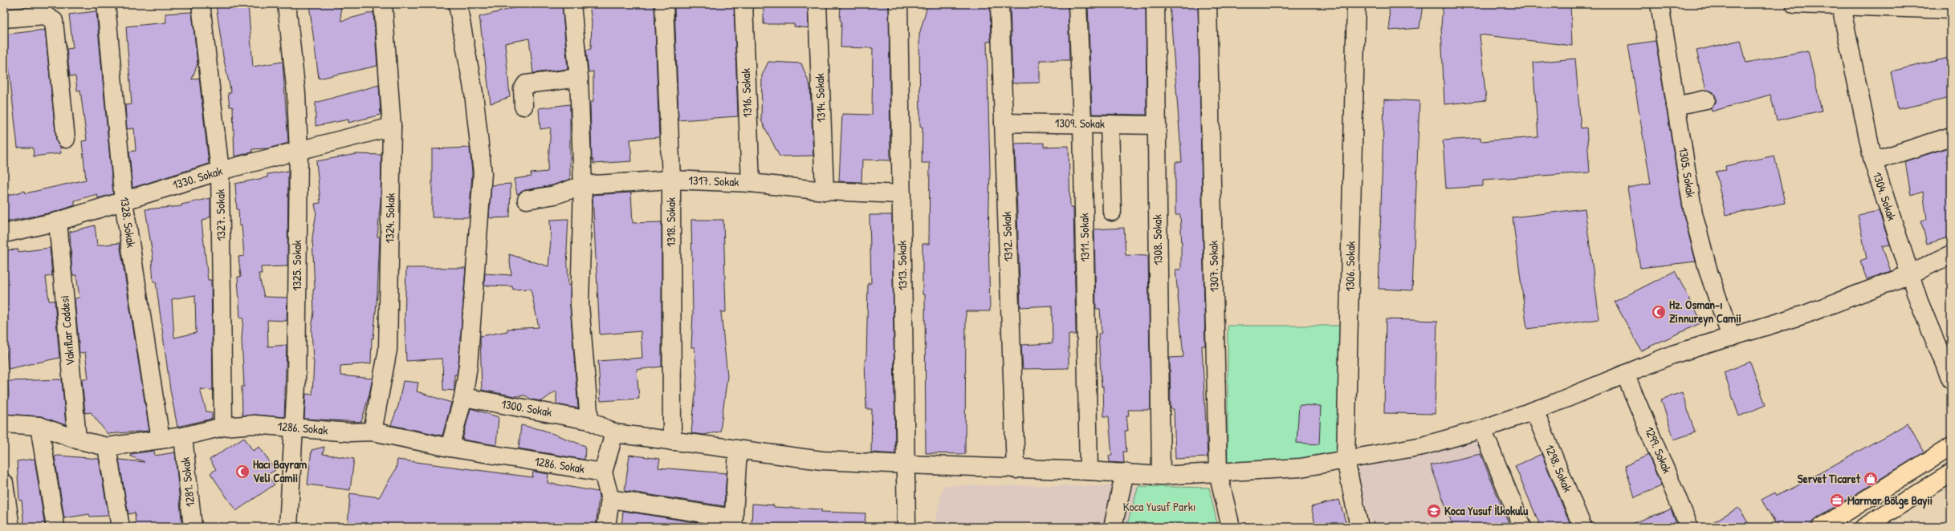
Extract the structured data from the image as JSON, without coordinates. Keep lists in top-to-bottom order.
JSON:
{
  "streets": {
    "street": [
      "1316. Sokak",
      "1314. Sokak",
      "1309. Sokak",
      "1305. Sokak",
      "1330. Sokak",
      "1317. Sokak",
      "1304. Sokak",
      "1327. Sokak",
      "1324. Sokak",
      "1328. Sokak",
      "1318. Sokak",
      "1312. Sokak",
      "1311. Sokak",
      "1308. Sokak",
      "1325. Sokak",
      "1313. Sokak",
      "1307. Sokak",
      "1306. Sokak",
      "Vakıflar Caddesi",
      "1300. Sokak",
      "1286. Sokak",
      "1299. Sokak",
      "1298. Sokak",
      "1281. Sokak"
    ]
  },
  "crossings": [
    ["1316. Sokak", "1317. Sokak"],
    ["1314. Sokak", "1317. Sokak"],
    ["1309. Sokak", "1312. Sokak"],
    ["1309. Sokak", "1311. Sokak"],
    ["1309. Sokak", "1308. Sokak"],
    ["1305. Sokak", "1300. Sokak"],
    ["1330. Sokak", "1327. Sokak"],
    ["1330. Sokak", "1324. Sokak"],
    ["1330. Sokak", "1328. Sokak"],
    ["1330. Sokak", "1325. Sokak"],
    ["1330. Sokak", "Vakıflar Caddesi"],
    ["1317. Sokak", "1318. Sokak"],
    ["1317. Sokak", "1313. Sokak"],
    ["1304. Sokak", "1300. Sokak"],
    ["1327. Sokak", "1286. Sokak"],
    ["1324. Sokak", "1286. Sokak"],
    ["1328. Sokak", "1286. Sokak"],
    ["1318. Sokak", "1300. Sokak"],
    ["1312. Sokak", "1300. Sokak"],
    ["1311. Sokak", "1300. Sokak"],
    ["1308. Sokak", "1300. Sokak"],
    ["1325. Sokak", "1286. Sokak"],
    ["1313. Sokak", "1300. Sokak"],
    ["1307. Sokak", "1300. Sokak"],
    ["1306. Sokak", "1300. Sokak"],
    ["Vakıflar Caddesi", "1286. Sokak"],
    ["1300. Sokak", "1299. Sokak"],
    ["1300. Sokak", "1298. Sokak"],
    ["1286. Sokak", "1281. Sokak"]
  ],
  "parks": ["Koca Yusuf Parkı"],
  "places": {
    "mosque": ["Hz. Osman-ı Zinnureyn Camii", "Hacı Bayram Veli Camii"],
    "shop": ["Servet Ticaret"],
    "office": ["Marmar Bölge Bayii"],
    "school or university": ["Koca Yusuf İlkokulu"]
  }
}
